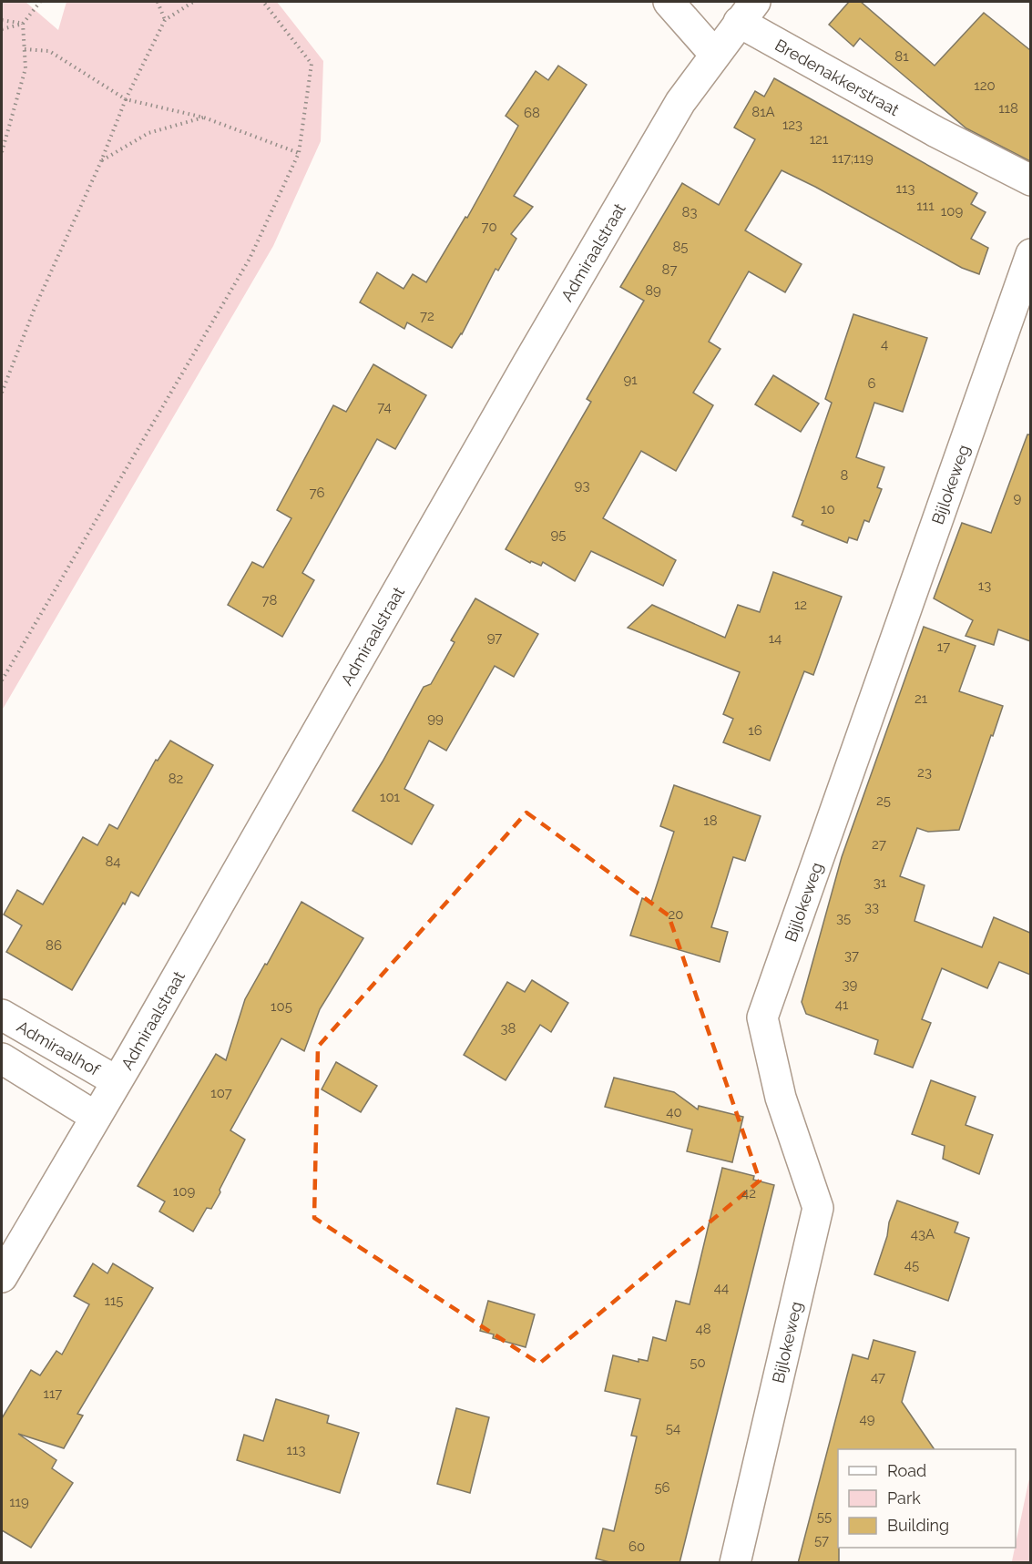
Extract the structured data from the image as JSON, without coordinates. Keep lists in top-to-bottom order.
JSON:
{
  "streets": {
    "street": [
      "Bredenakkerstraat",
      "Admiraalstraat",
      "Bijlokeweg",
      "Admiraalhof"
    ]
  },
  "crossings": [
    ["Bredenakkerstraat", "Admiraalstraat"],
    ["Admiraalstraat", "Admiraalhof"]
  ],
  "house_numbers": [
    "81",
    "120",
    "118",
    "81A",
    "68",
    "123",
    "121",
    "117;119",
    "113",
    "111",
    "109",
    "83",
    "70",
    "85",
    "87",
    "89",
    "72",
    "4",
    "91",
    "6",
    "74",
    "8",
    "93",
    "76",
    "9",
    "10",
    "95",
    "13",
    "78",
    "12",
    "97",
    "14",
    "17",
    "21",
    "99",
    "16",
    "23",
    "82",
    "101",
    "25",
    "18",
    "27",
    "84",
    "31",
    "33",
    "20",
    "35",
    "86",
    "37",
    "39",
    "41",
    "105",
    "38",
    "107",
    "40",
    "109",
    "42",
    "43A",
    "45",
    "44",
    "115",
    "48",
    "50",
    "47",
    "117",
    "49",
    "54",
    "113",
    "56",
    "119",
    "55",
    "57",
    "60"
  ],
  "legend": ["Road", "Park", "Building"]
}
